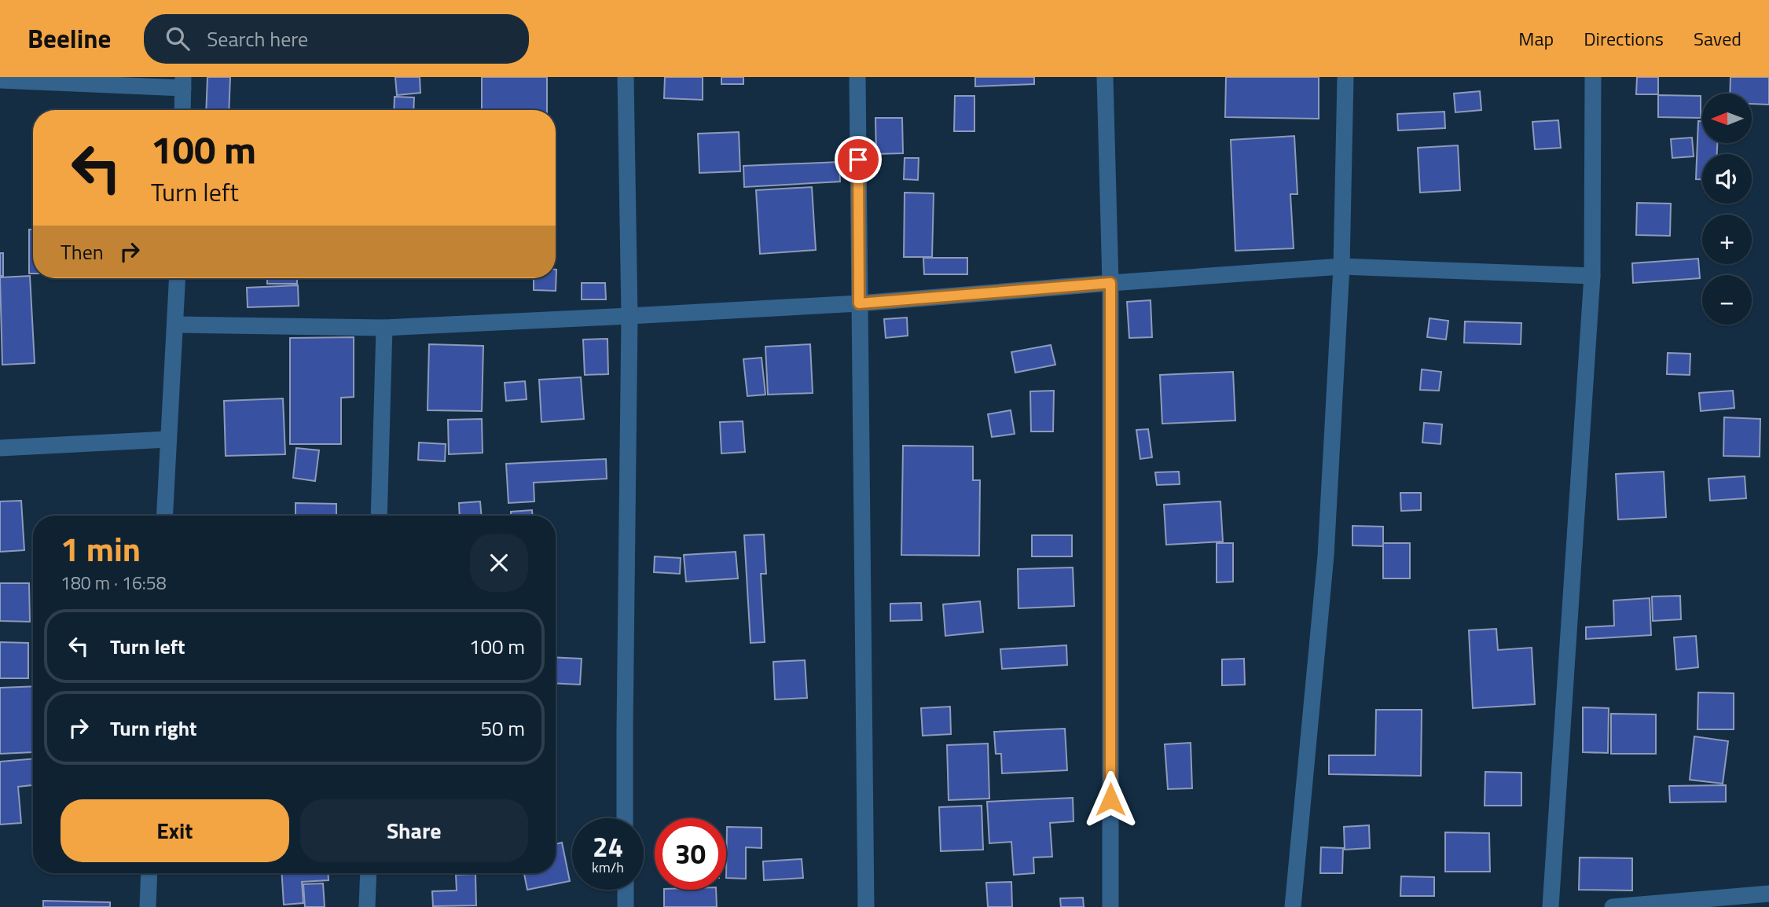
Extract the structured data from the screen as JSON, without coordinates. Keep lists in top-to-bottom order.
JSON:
{
  "north": "left",
  "page": {
    "header": "Beeline",
    "search": "Search here",
    "nav": ["Map", "Directions", "Saved"],
    "map_buttons": ["+", "−"],
    "turn": ["100 m", "Turn left"],
    "then": "Then",
    "heading": ["1 min", "180 m · 16:58"],
    "list": [
      {
        "name": "Turn left",
        "value": "100 m"
      },
      {
        "name": "Turn right",
        "value": "50 m"
      }
    ],
    "buttons": ["Exit", "Share"],
    "speed": "24 km/h",
    "limit": "30"
  }
}
